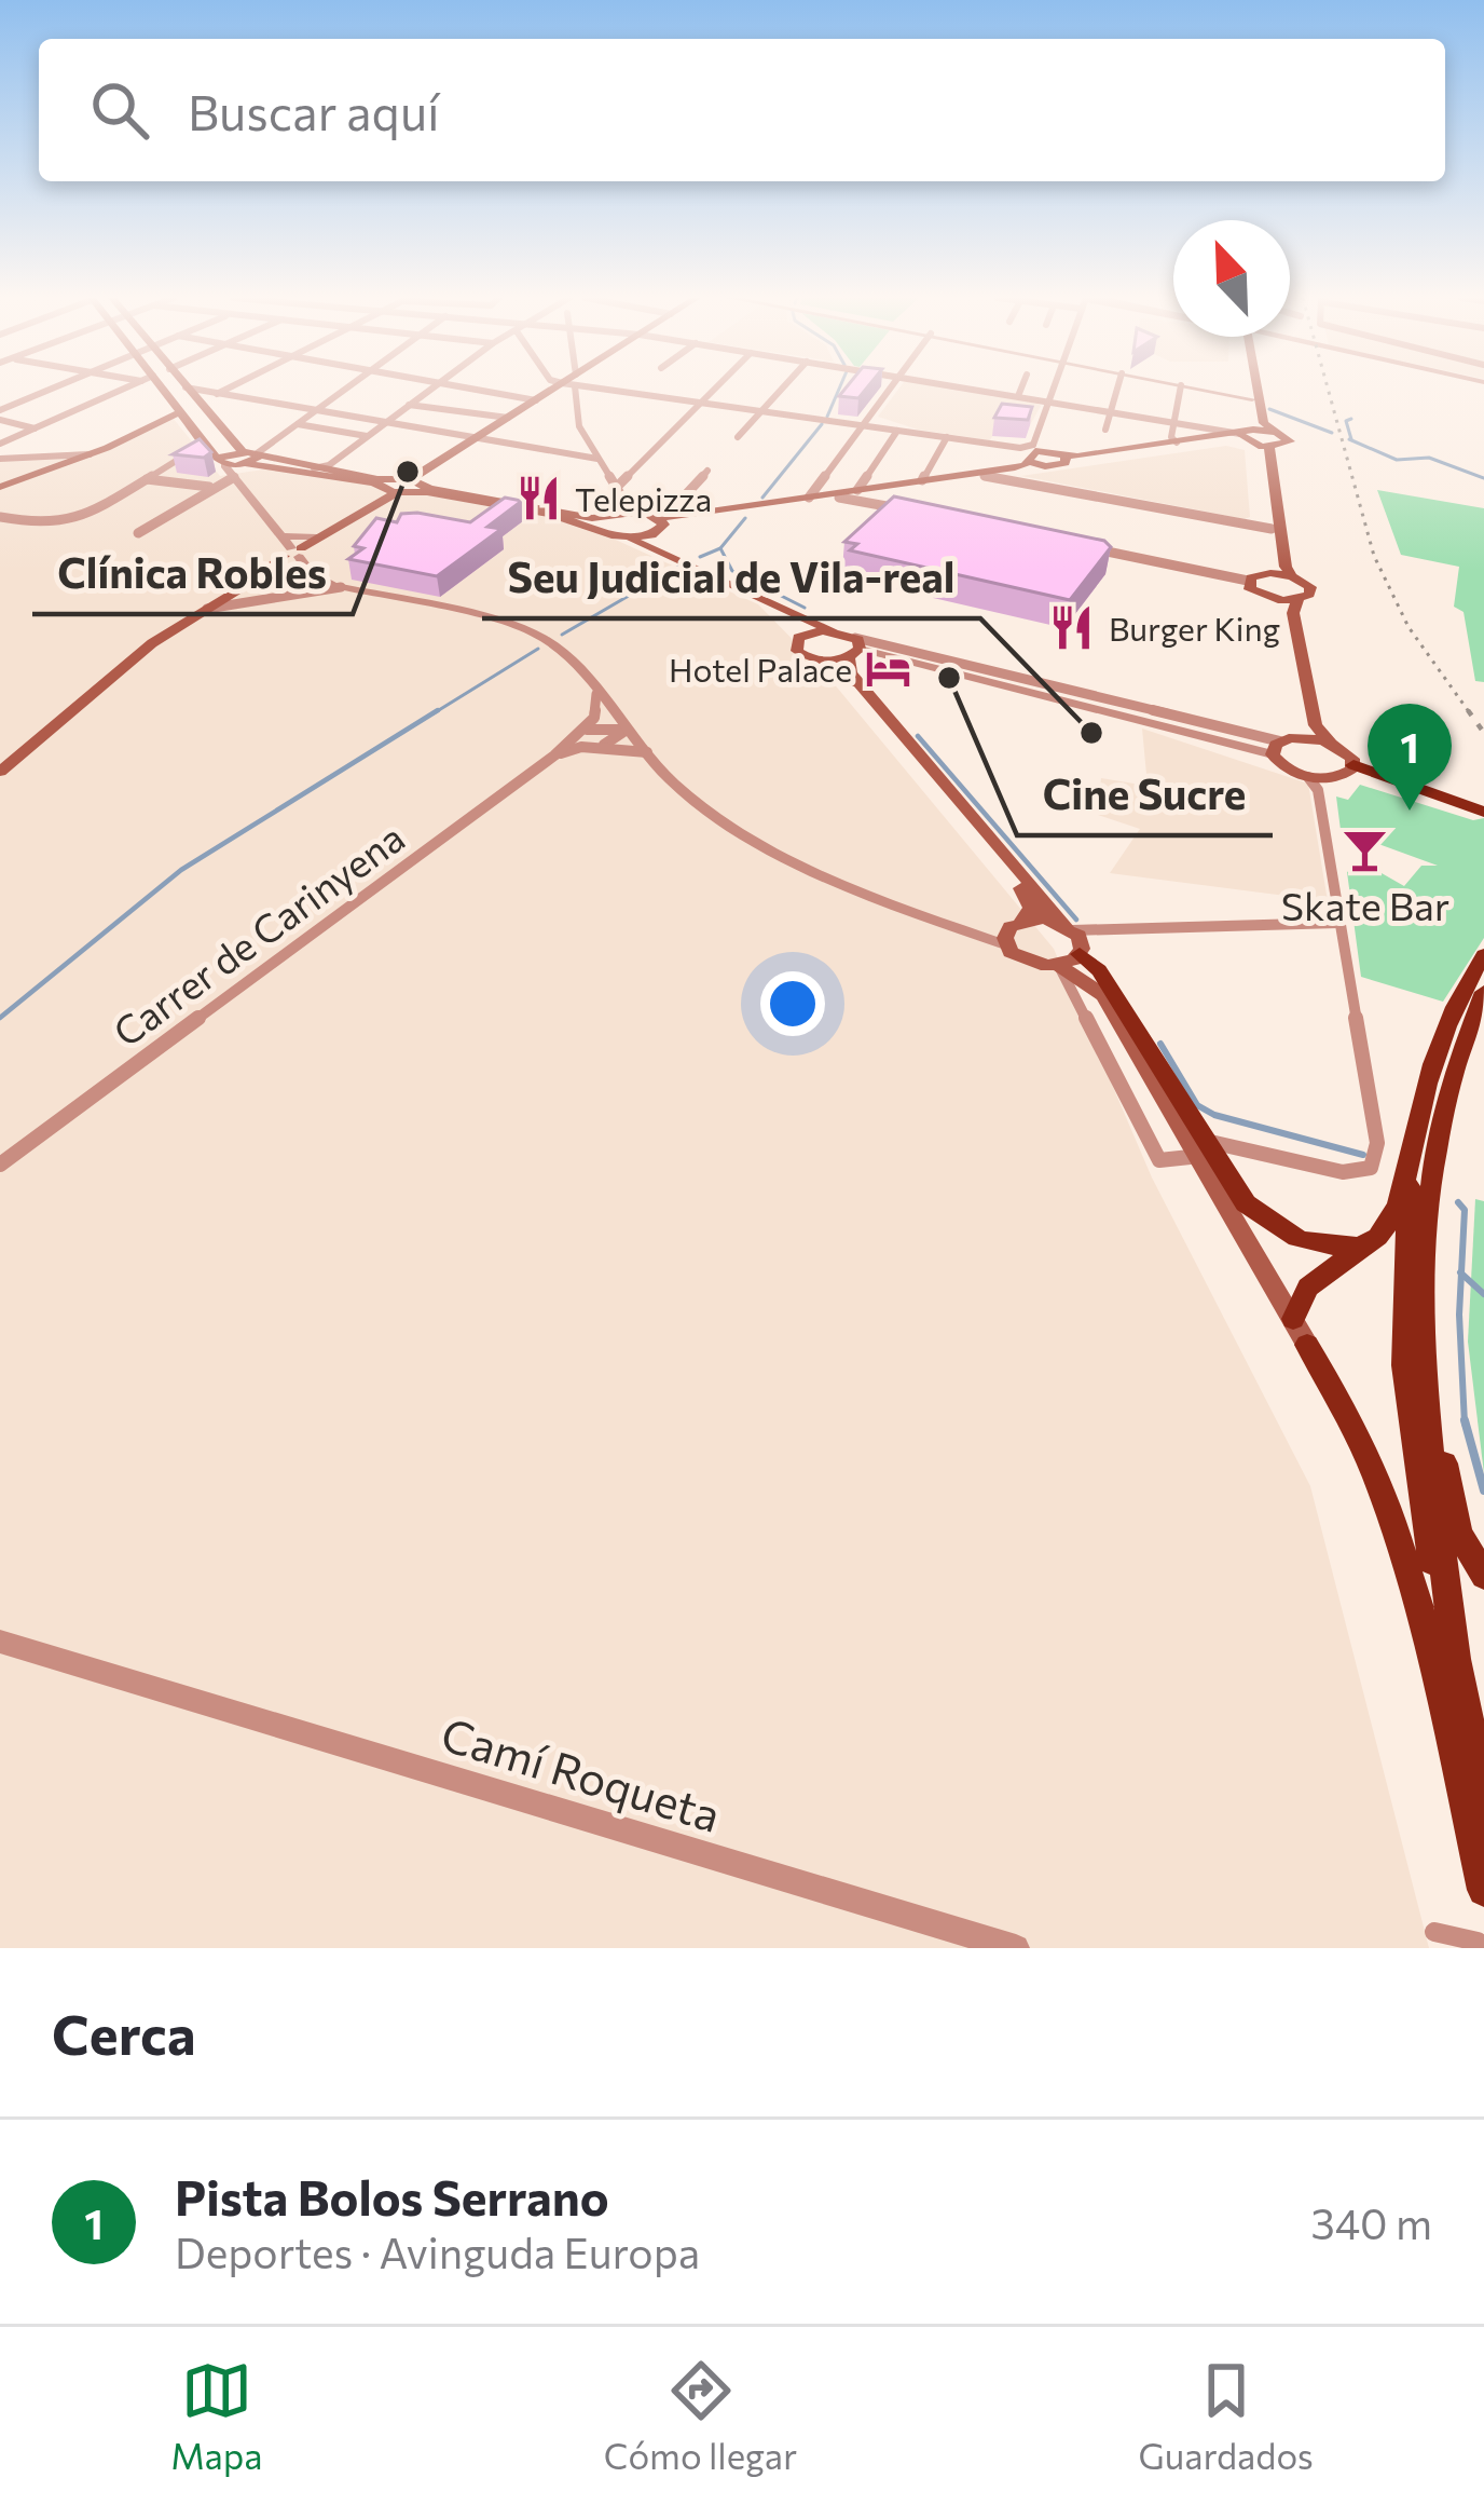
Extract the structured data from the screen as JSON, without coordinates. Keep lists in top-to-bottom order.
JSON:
{
  "streets": {
    "street": ["Carrer de Carinyena", "Camí Roqueta"]
  },
  "places": {
    "other": ["Clínica Robles", "Cine Sucre", "Seu Judicial de Vila-real"],
    "restaurant": ["Telepizza", "Burger King"],
    "hotel": ["Hotel Palace"],
    "bar": ["Skate Bar"]
  },
  "north": "top left",
  "page": {
    "search": "Buscar aquí",
    "pins": "1",
    "heading": "Cerca",
    "list": [
      {
        "mark": "1",
        "name": "Pista Bolos Serrano",
        "note": "Deportes · Avinguda Europa",
        "value": "340 m"
      }
    ],
    "nav": ["Mapa", "Cómo llegar", "Guardados"]
  }
}
